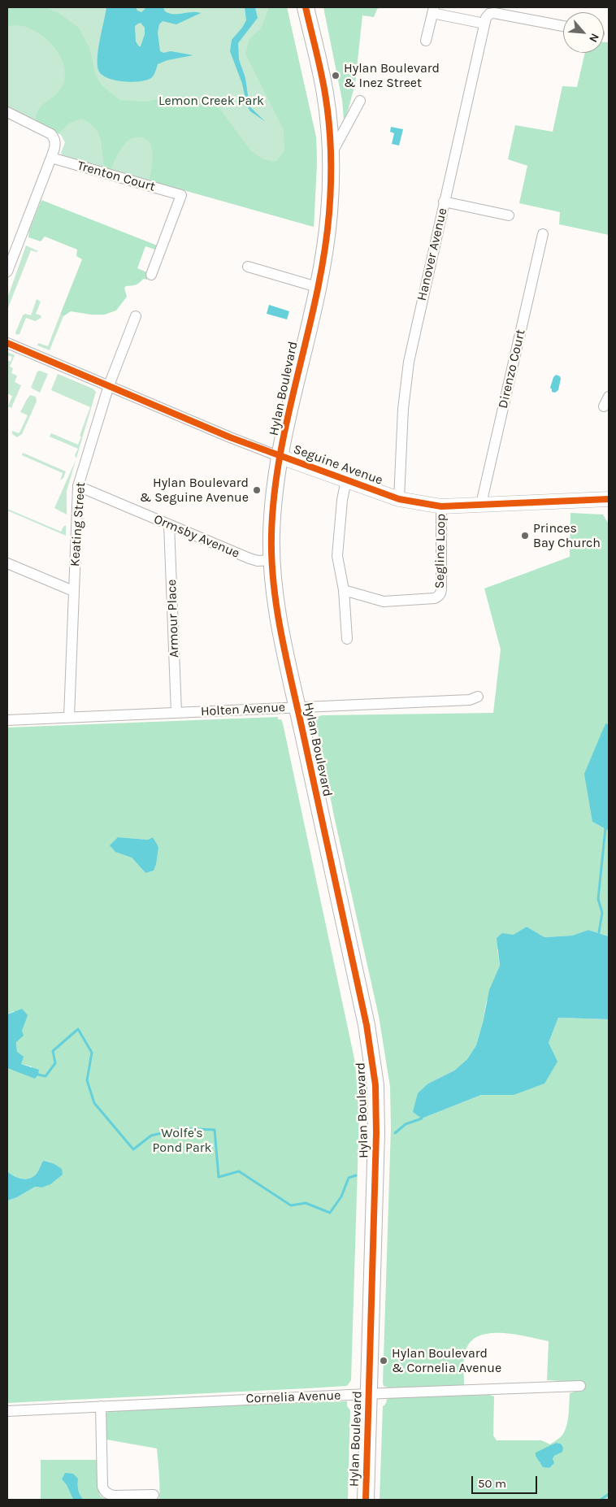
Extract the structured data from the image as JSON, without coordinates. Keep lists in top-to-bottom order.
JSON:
{
  "streets": {
    "main road": ["Hylan Boulevard"],
    "street": [
      "Trenton Court",
      "Hanover Avenue",
      "Direnzo Court",
      "Seguine Avenue",
      "Keating Street",
      "Ormsby Avenue",
      "Segline Loop",
      "Armour Place",
      "Holten Avenue",
      "Cornelia Avenue"
    ]
  },
  "crossings": [
    ["Hanover Avenue", "Seguine Avenue"],
    ["Direnzo Court", "Seguine Avenue"],
    ["Hylan Boulevard", "Seguine Avenue"],
    ["Hylan Boulevard", "Ormsby Avenue"],
    ["Hylan Boulevard", "Holten Avenue"],
    ["Hylan Boulevard", "Cornelia Avenue"],
    ["Seguine Avenue", "Keating Street"],
    ["Seguine Avenue", "Segline Loop"],
    ["Keating Street", "Ormsby Avenue"],
    ["Keating Street", "Holten Avenue"],
    ["Ormsby Avenue", "Armour Place"],
    ["Armour Place", "Holten Avenue"]
  ],
  "parks": ["Lemon Creek Park", "Wolfe's Pond Park"],
  "places": [
    "Hylan Boulevard & Inez Street",
    "Hylan Boulevard & Seguine Avenue",
    "Princes Bay Church",
    "Hylan Boulevard & Cornelia Avenue"
  ],
  "scale_bar": "50 m",
  "north": "bottom right"
}
